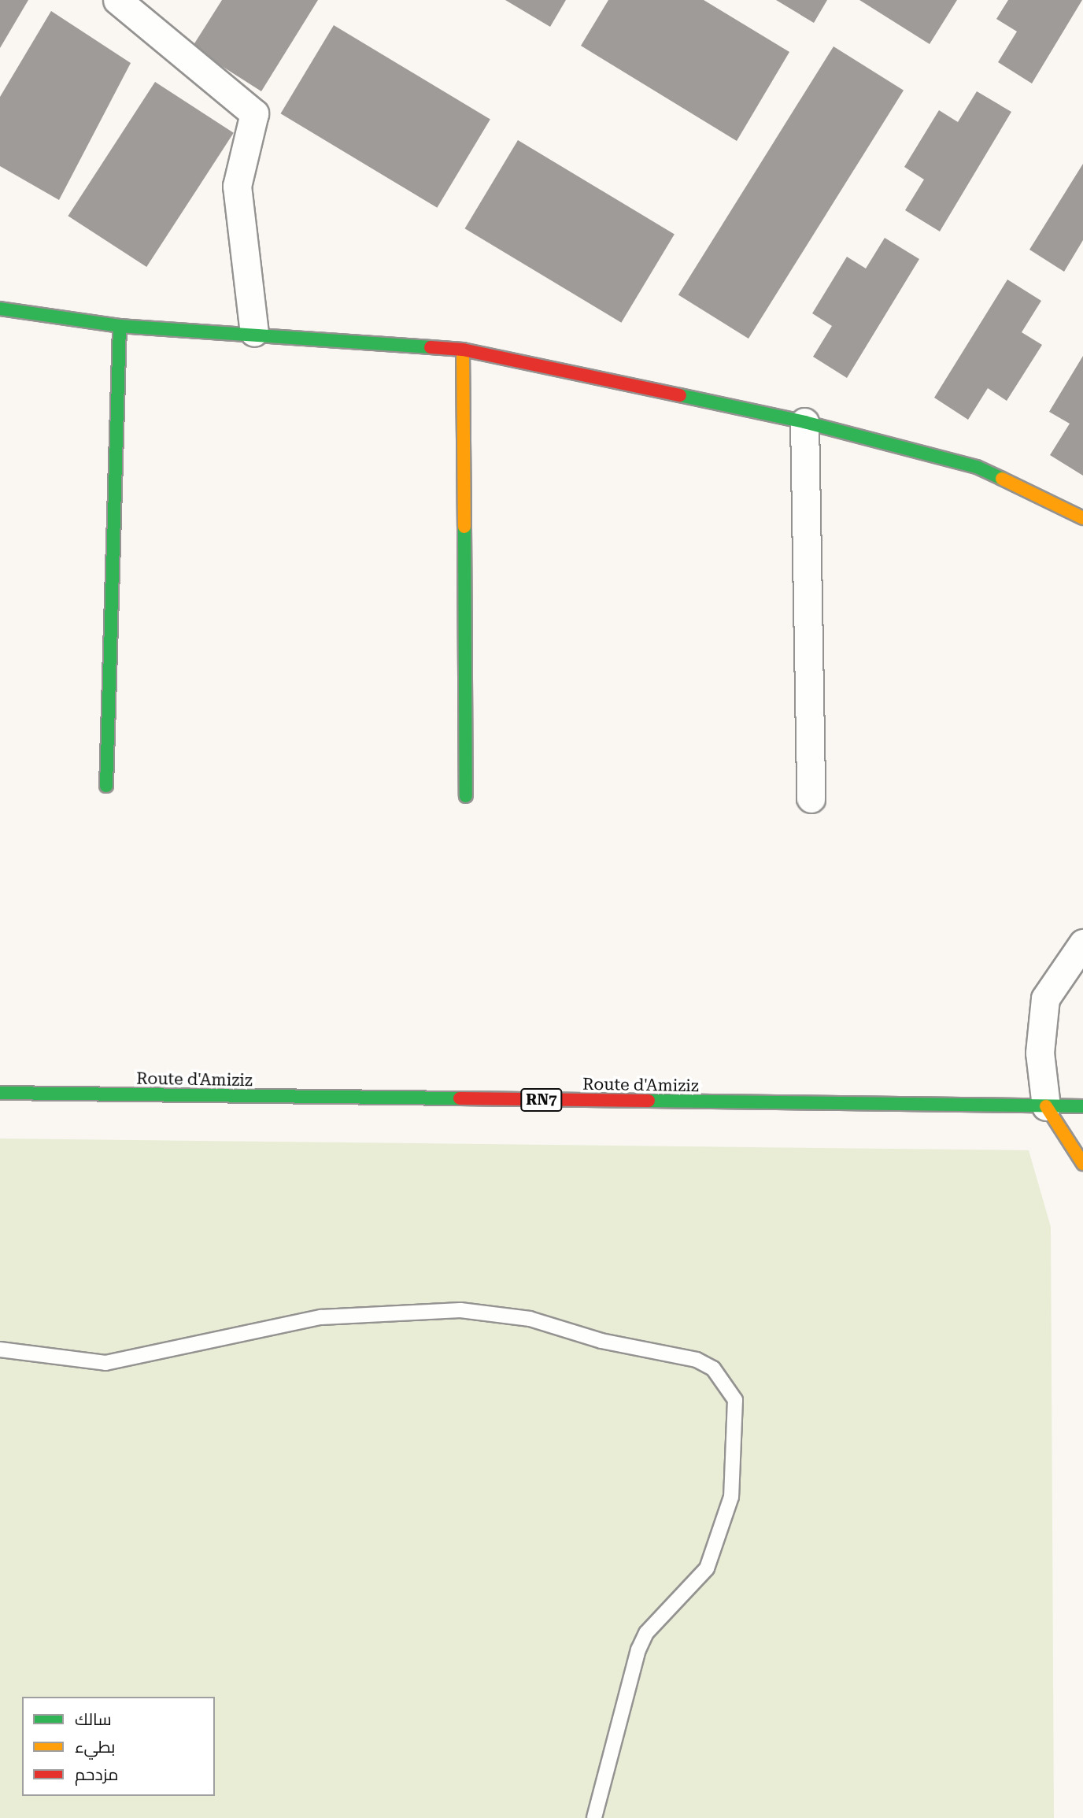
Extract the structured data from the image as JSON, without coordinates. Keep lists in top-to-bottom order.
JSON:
{
  "streets": {
    "street": ["Route d'Amiziz", "RN7"]
  },
  "legend": ["سالك", "بطيء", "مزدحم"]
}
